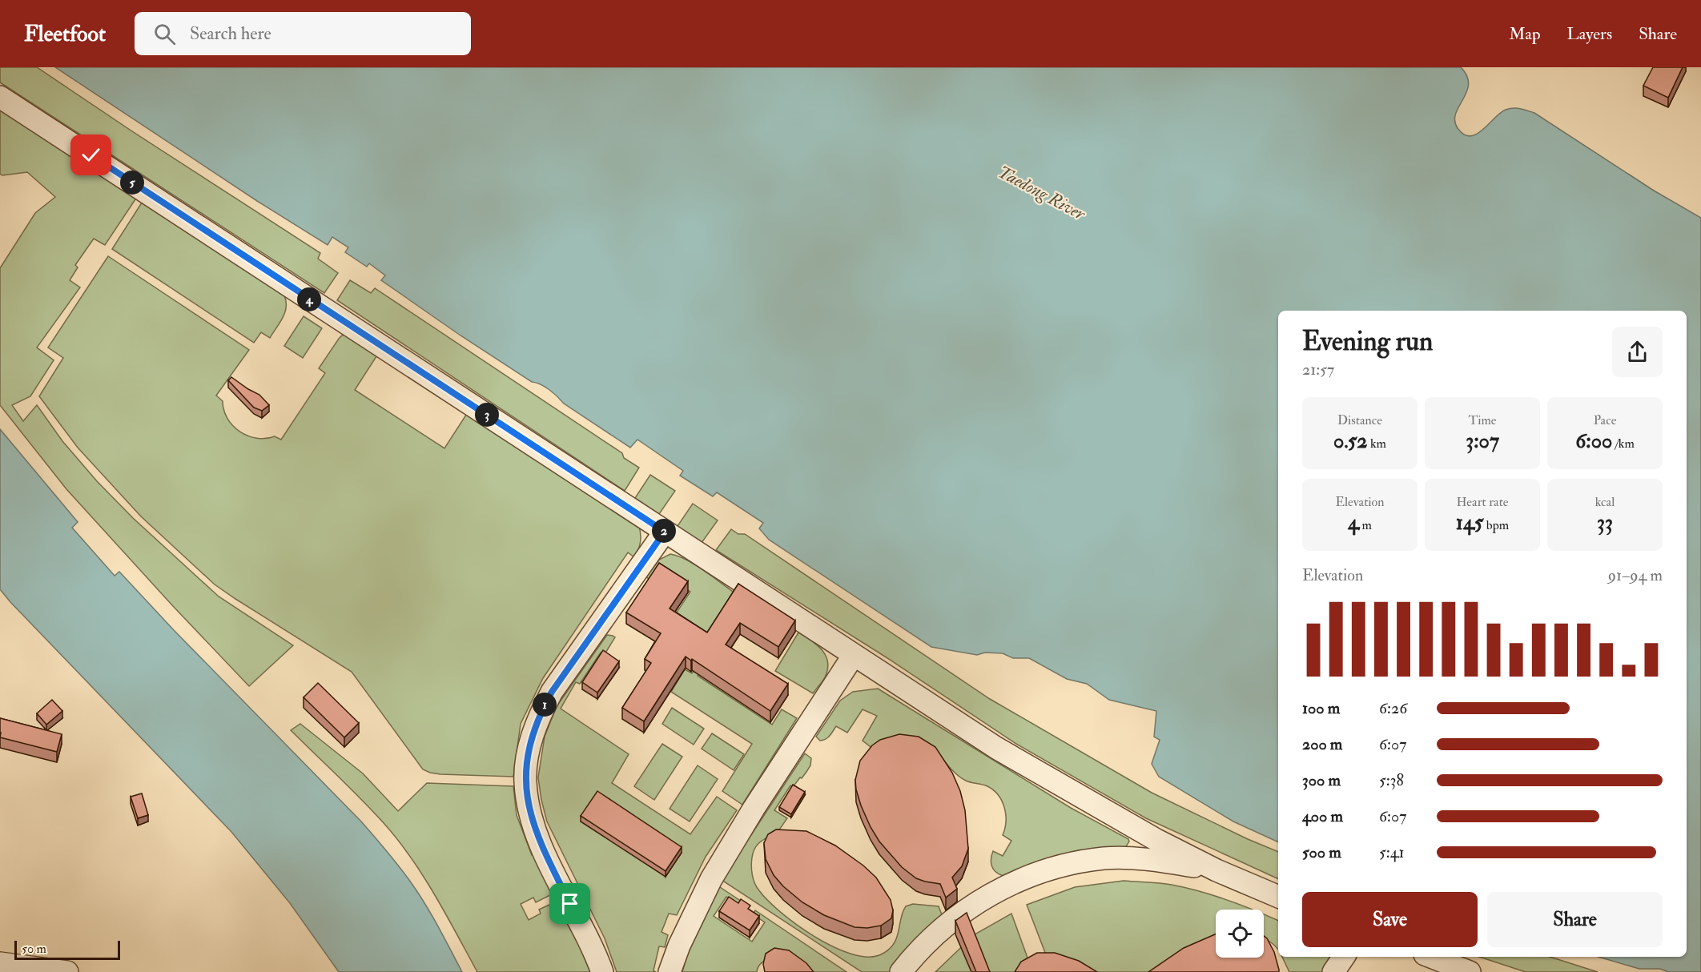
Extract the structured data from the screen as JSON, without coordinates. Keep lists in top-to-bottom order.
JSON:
{
  "water": ["Taedong River"],
  "scale_bar": "50 m",
  "page": {
    "header": "Fleetfoot",
    "search": "Search here",
    "nav": ["Map", "Layers", "Share"],
    "pins": [
      "5",
      "4",
      "3",
      "2",
      "1"
    ],
    "heading": ["Evening run", "21:57"],
    "stats": [
      ["Distance", "0.52 km"],
      ["Time", "3:07"],
      ["Pace", "6:00 /km"],
      ["Elevation", "4 m"],
      ["Heart rate", "145 bpm"],
      ["kcal", "33"]
    ],
    "chart": ["Elevation", "91–94 m"],
    "list": [
      {
        "name": "100 m",
        "note": "6:26"
      },
      {
        "name": "200 m",
        "note": "6:07"
      },
      {
        "name": "300 m",
        "note": "5:38"
      },
      {
        "name": "400 m",
        "note": "6:07"
      },
      {
        "name": "500 m",
        "note": "5:41"
      }
    ],
    "buttons": ["Save", "Share"],
    "scale": "50 m"
  }
}
